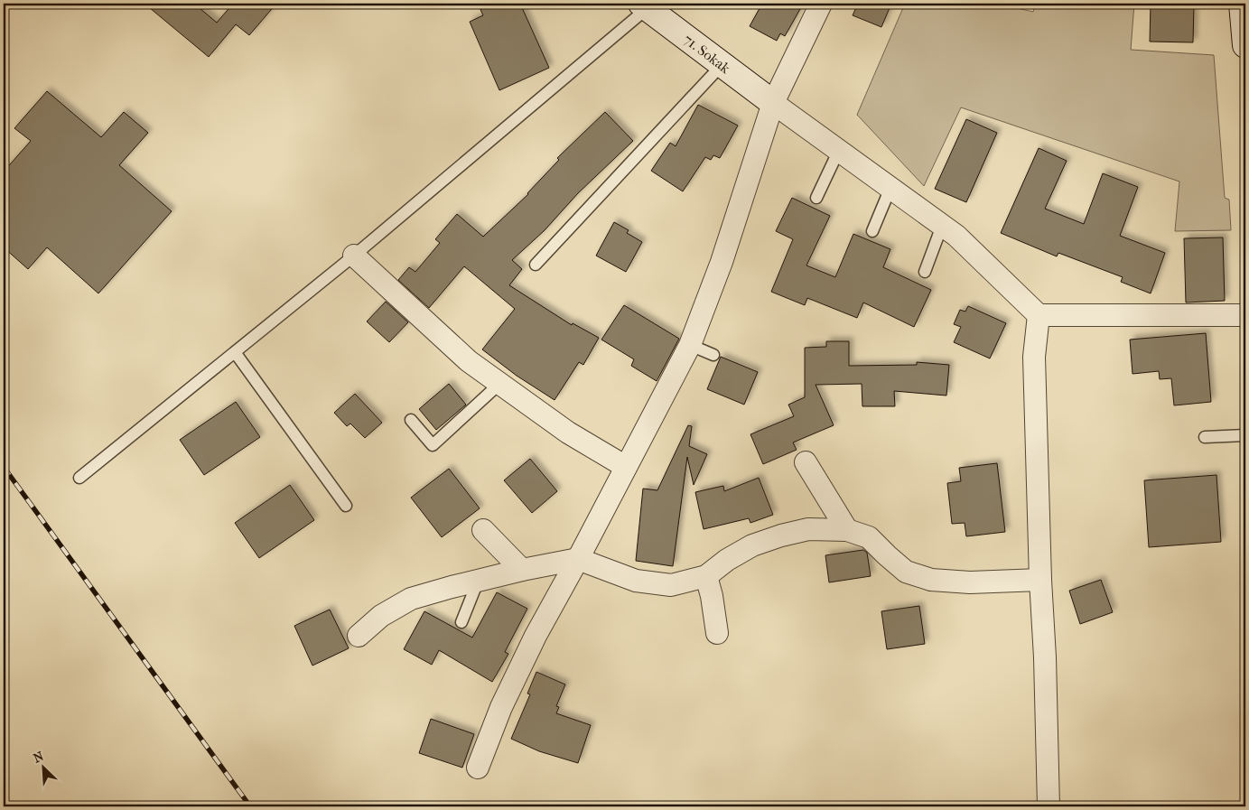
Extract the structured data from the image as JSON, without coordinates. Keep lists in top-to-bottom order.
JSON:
{
  "streets": {
    "street": ["71. Sokak"]
  },
  "north": "top left"
}
